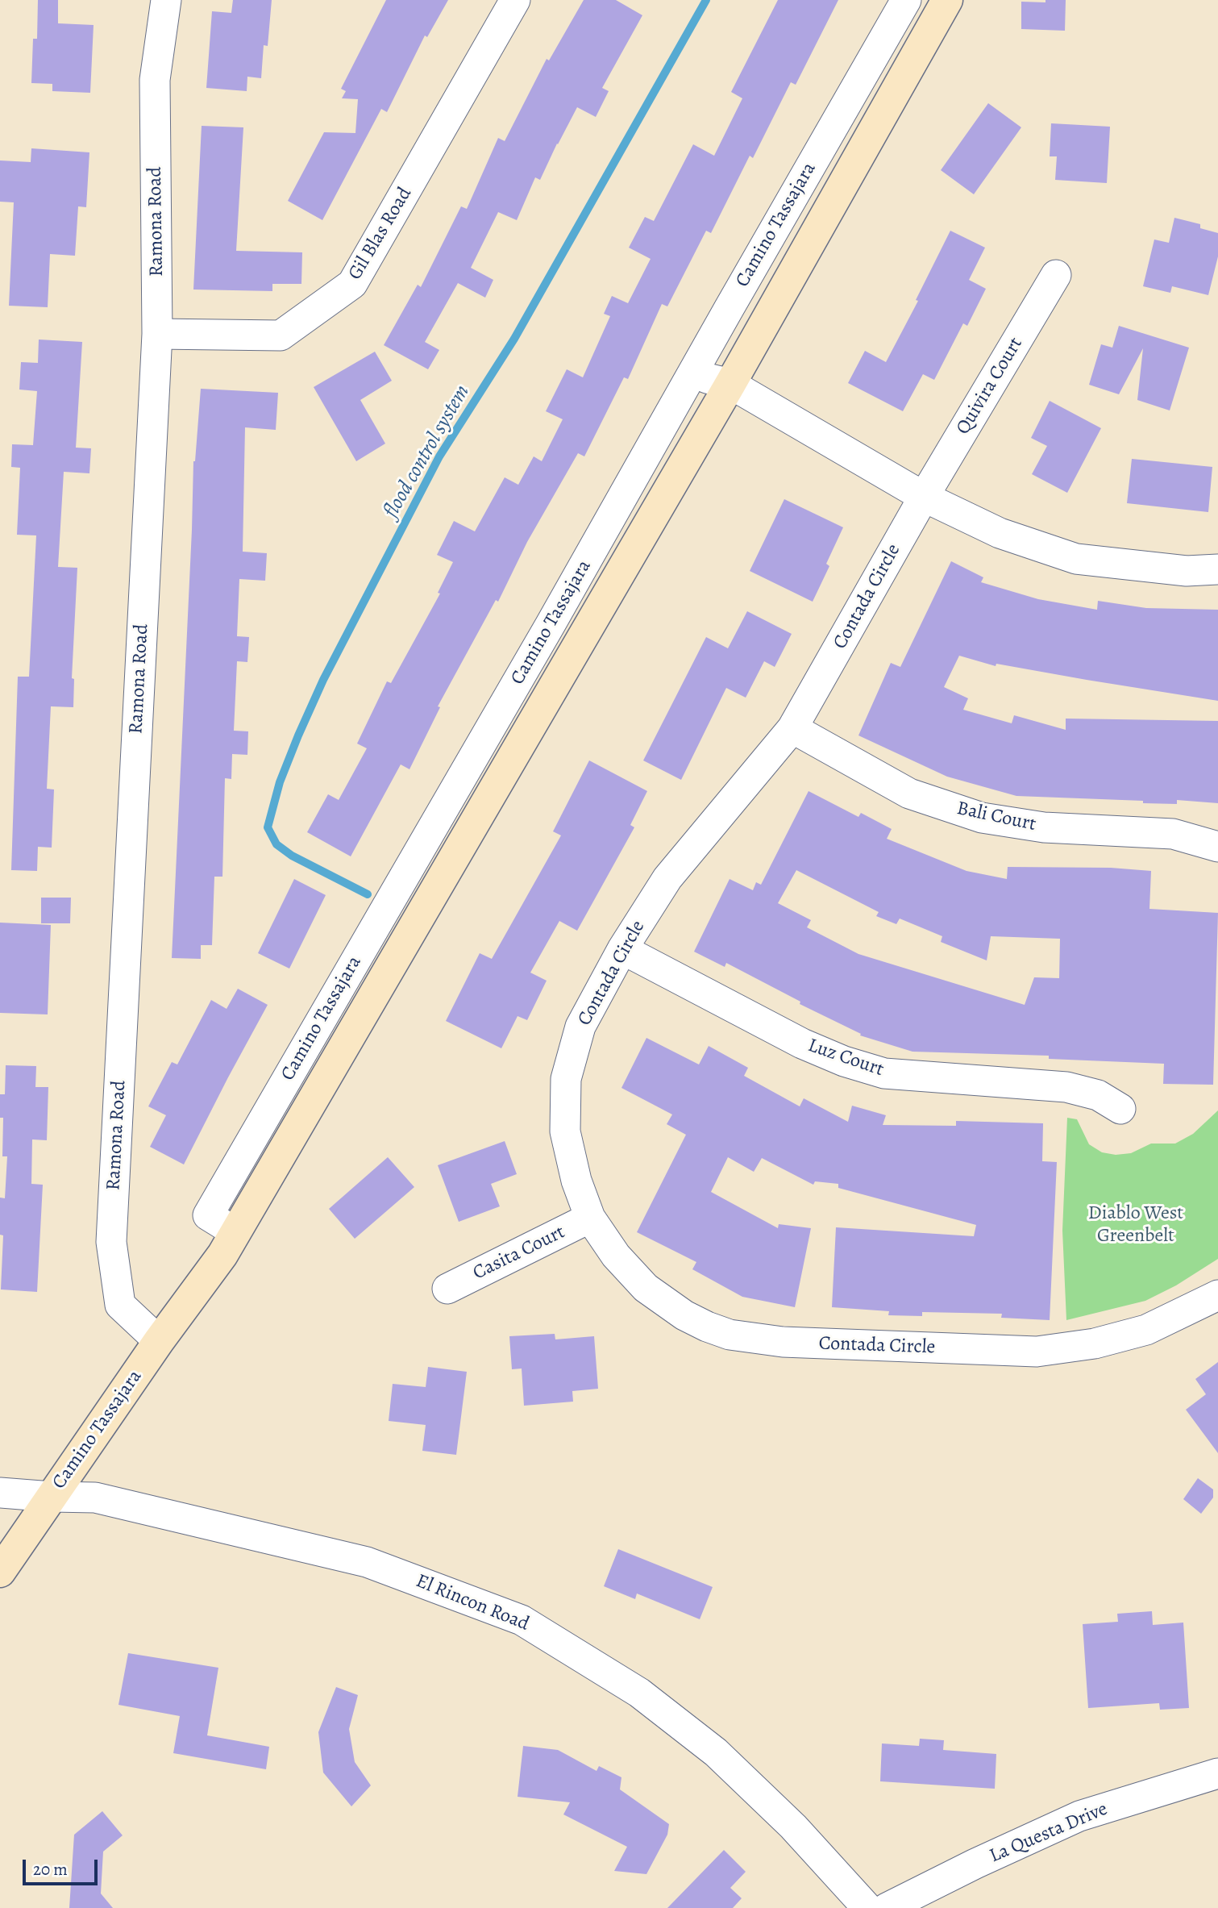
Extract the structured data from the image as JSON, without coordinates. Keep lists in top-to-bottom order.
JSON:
{
  "streets": {
    "street": [
      "Ramona Road",
      "Camino Tassajara",
      "Gil Blas Road",
      "Quivira Court",
      "Contada Circle",
      "Bali Court",
      "Luz Court",
      "Casita Court",
      "El Rincon Road",
      "La Questa Drive"
    ]
  },
  "crossings": [
    ["Ramona Road", "Camino Tassajara"],
    ["Ramona Road", "Gil Blas Road"],
    ["Camino Tassajara", "El Rincon Road"],
    ["Quivira Court", "Contada Circle"],
    ["Contada Circle", "Bali Court"],
    ["Contada Circle", "Luz Court"],
    ["Contada Circle", "Casita Court"]
  ],
  "water": ["flood control system"],
  "parks": ["Diablo West Greenbelt"],
  "scale_bar": "20 m"
}
